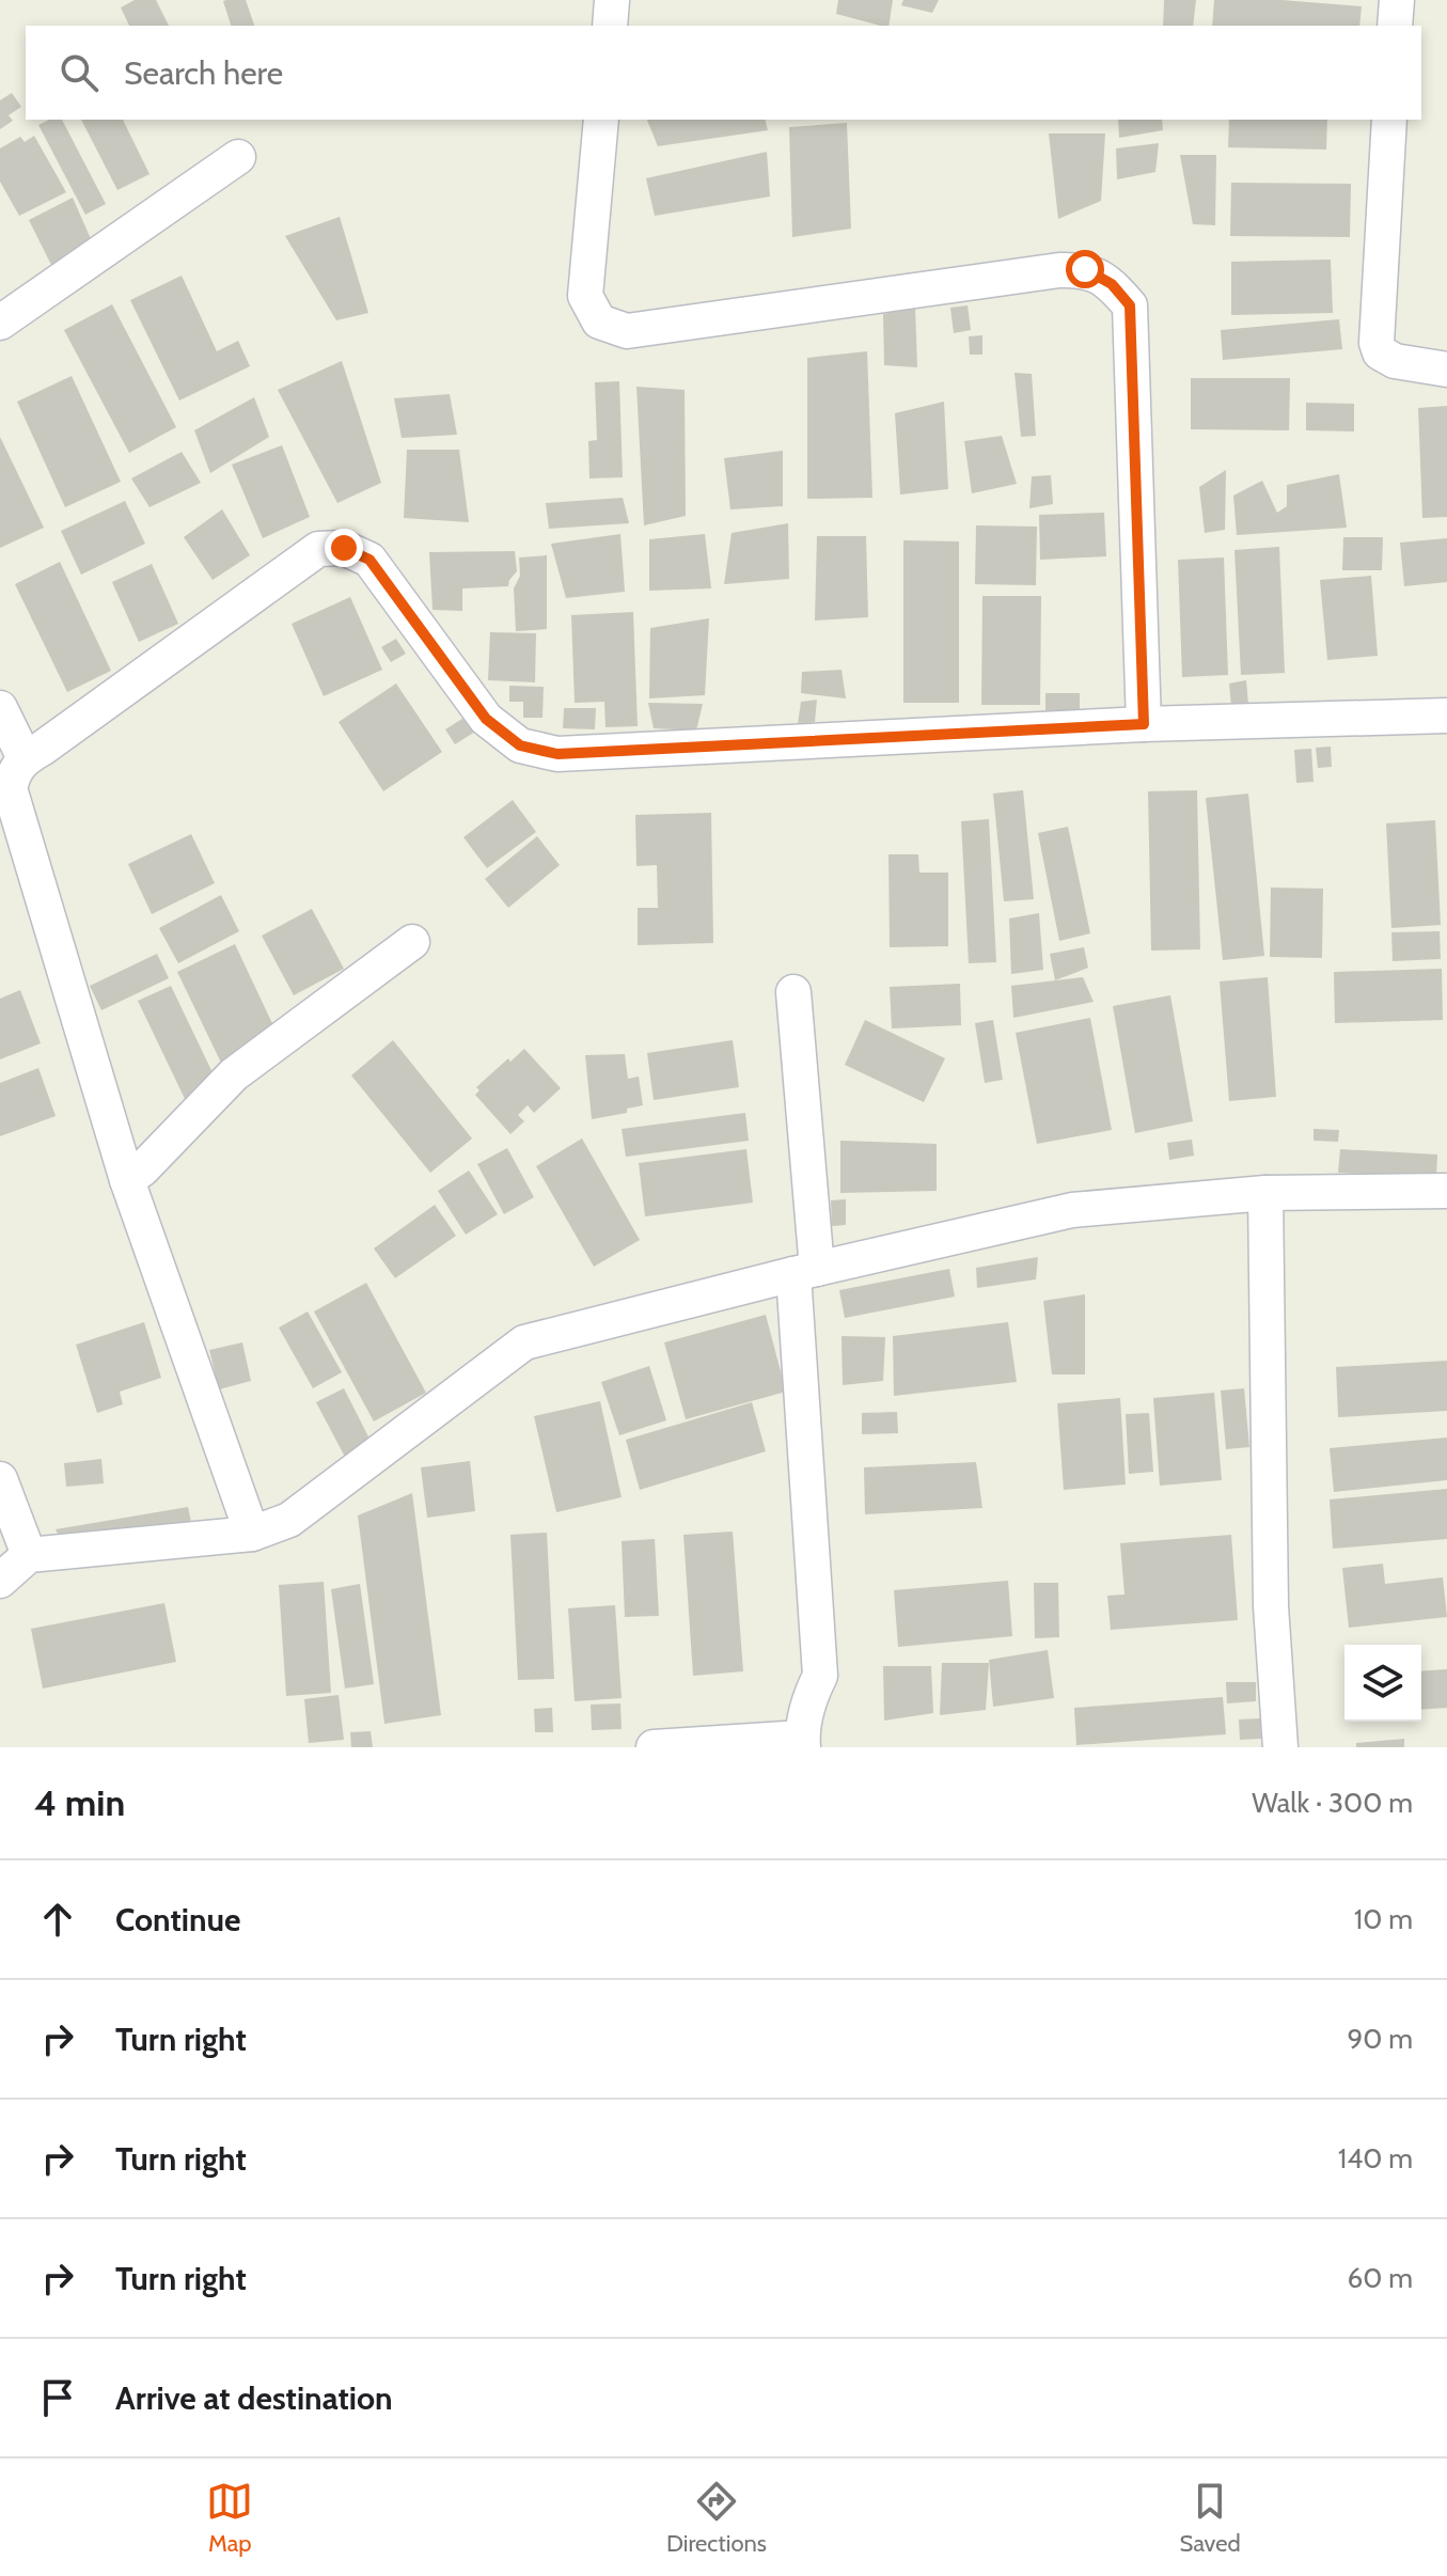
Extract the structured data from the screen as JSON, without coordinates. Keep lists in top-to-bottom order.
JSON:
{
  "page": {
    "search": "Search here",
    "heading": ["4 min", "Walk · 300 m"],
    "list": [
      ["Continue", "10 m"],
      ["Turn right", "90 m"],
      ["Turn right", "140 m"],
      ["Turn right", "60 m"],
      "Arrive at destination"
    ],
    "nav": ["Map", "Directions", "Saved"]
  }
}
